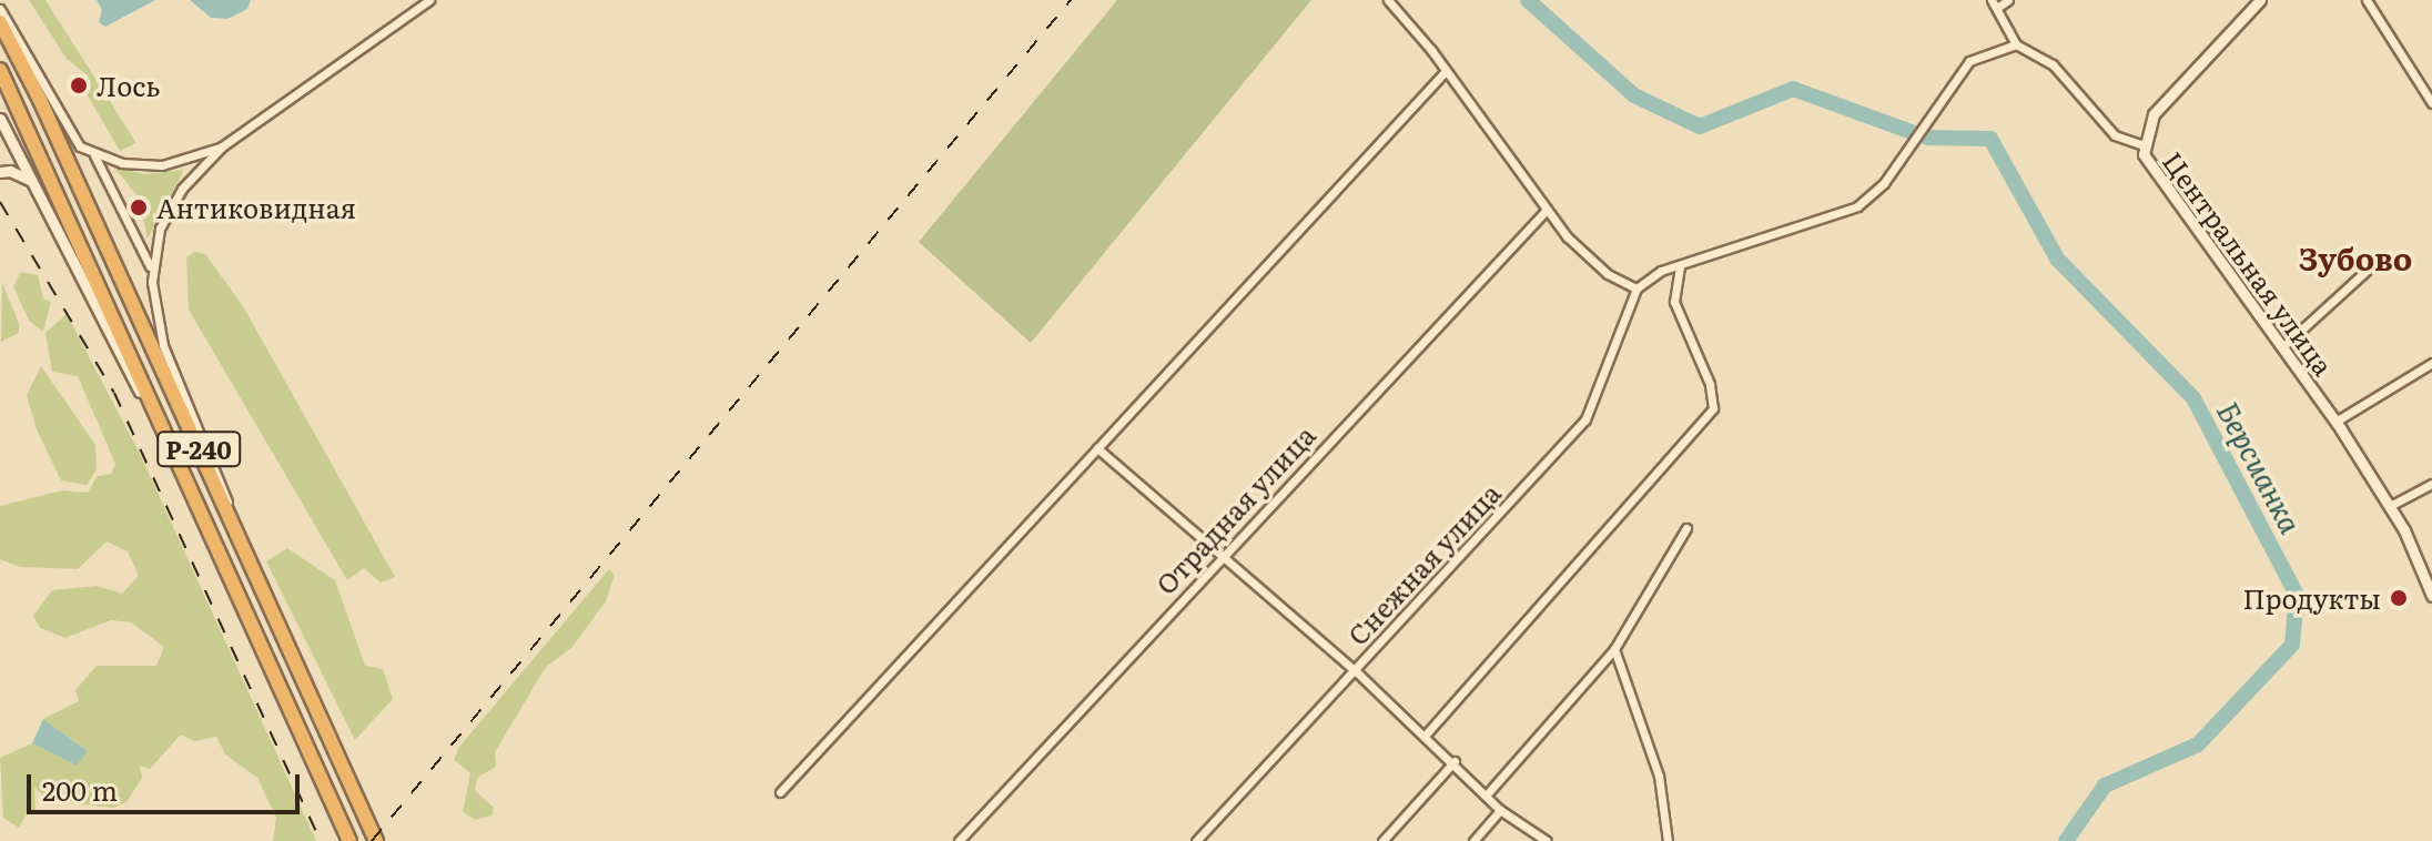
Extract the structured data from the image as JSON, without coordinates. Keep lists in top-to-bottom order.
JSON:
{
  "streets": {
    "highway": ["Р-240"],
    "street": ["Центральная улица", "Отрадная улица", "Снежная улица"]
  },
  "districts": ["Зубово"],
  "water": ["Берсианка"],
  "places": ["Лось", "Антиковидная", "Продукты"],
  "scale_bar": "200 m"
}
